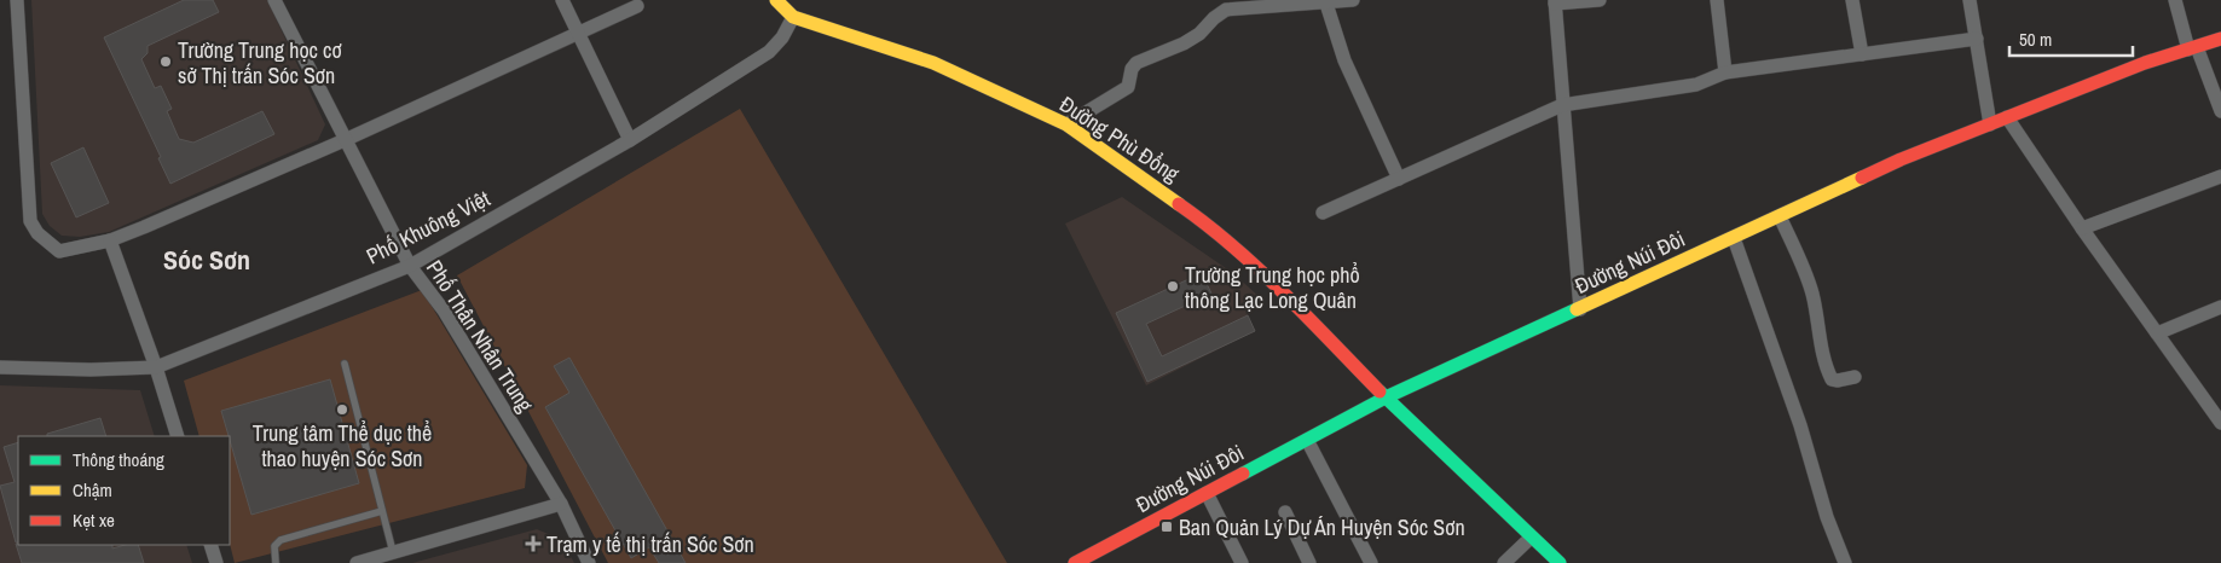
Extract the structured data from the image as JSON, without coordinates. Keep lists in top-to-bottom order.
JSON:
{
  "streets": {
    "main road": ["Đường Phù Đổng", "Đường Núi Đôi"],
    "street": ["Phố Khuông Việt", "Phố Thân Nhân Trung"]
  },
  "crossings": [
    ["Đường Phù Đổng", "Phố Khuông Việt"],
    ["Đường Phù Đổng", "Đường Núi Đôi"],
    ["Phố Khuông Việt", "Phố Thân Nhân Trung"]
  ],
  "districts": ["Sóc Sơn"],
  "places": {
    "other": ["Trường Trung học cơ sở Thị trấn Sóc Sơn", "Trường Trung học phổ thông Lạc Long Quân", "Trung tâm Thể dục thể thao huyện Sóc Sơn"],
    "transit": ["Ban Quản Lý Dự Án Huyện Sóc Sơn"],
    "health": ["Trạm y tế thị trấn Sóc Sơn"]
  },
  "legend": ["Thông thoáng", "Chậm", "Kẹt xe"],
  "scale_bar": "50 m"
}
